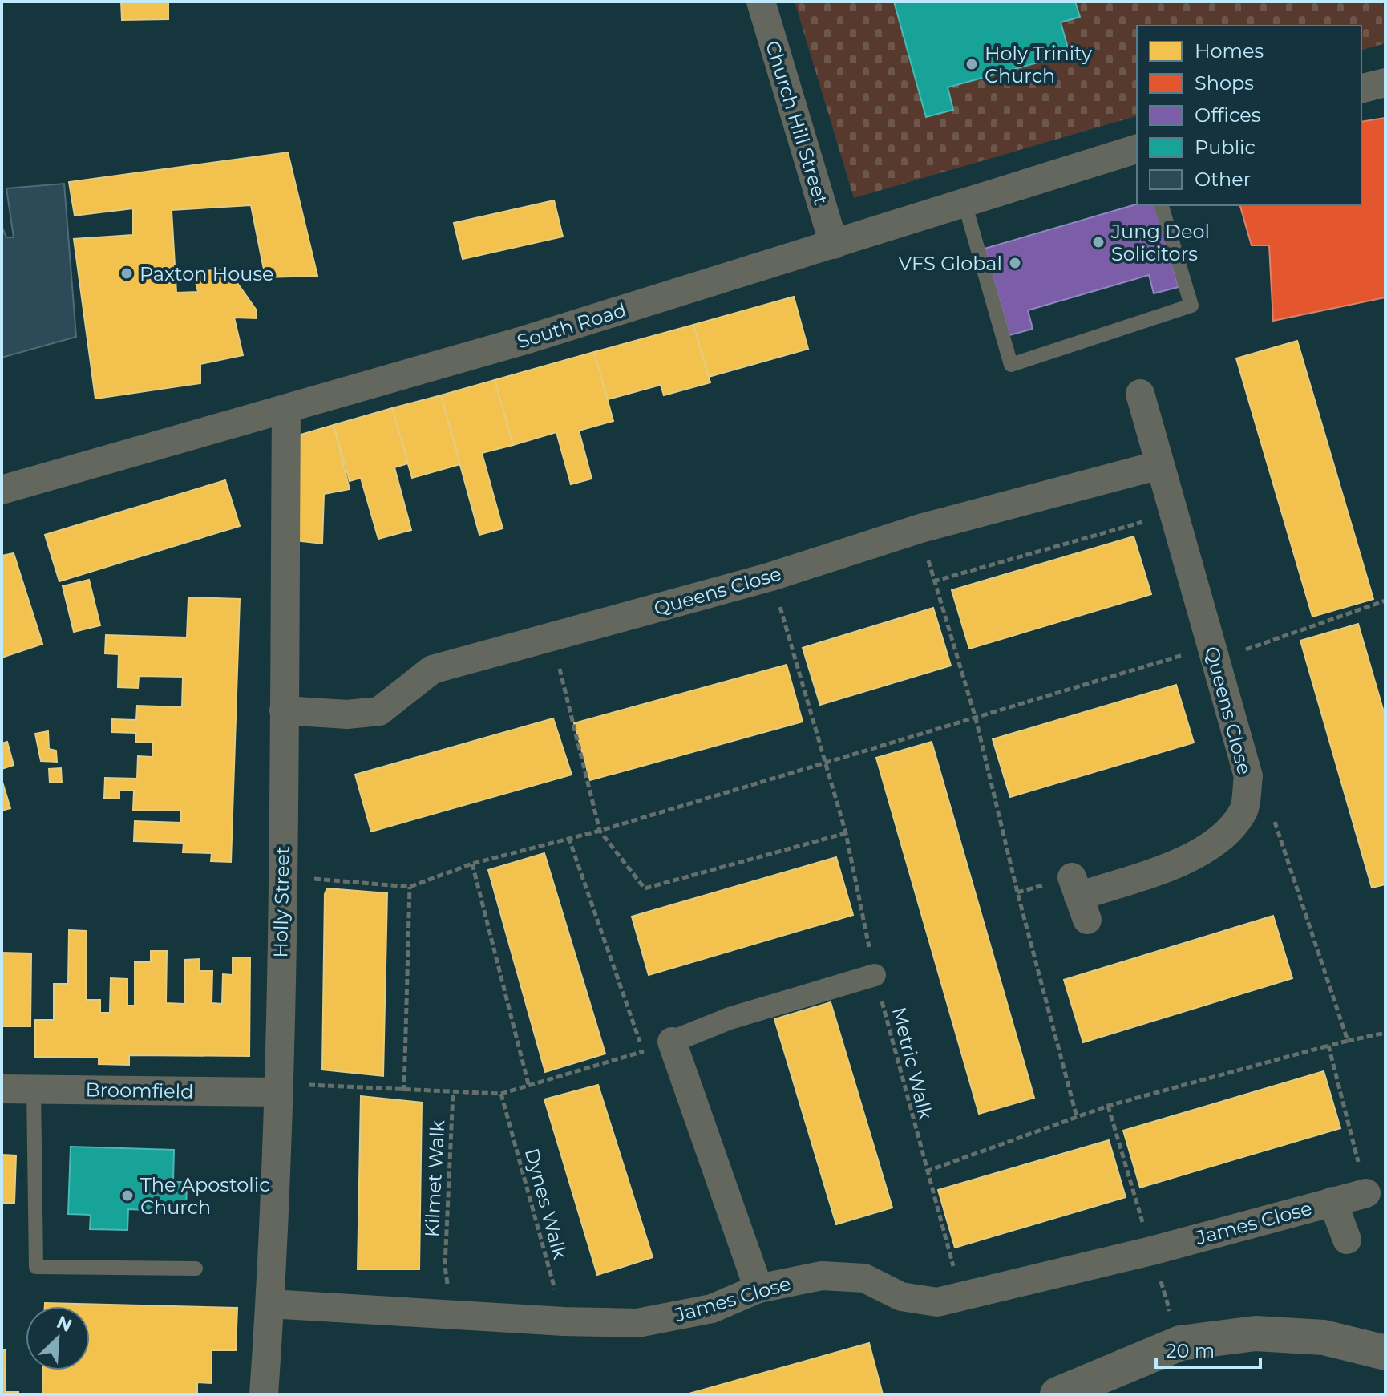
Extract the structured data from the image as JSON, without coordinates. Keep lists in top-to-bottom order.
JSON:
{
  "streets": {
    "street": [
      "Church Hill Street",
      "South Road",
      "Queens Close",
      "Holly Street",
      "Broomfield",
      "James Close"
    ],
    "path": ["Metric Walk", "Kilmet Walk", "Dynes Walk"]
  },
  "crossings": [
    ["Church Hill Street", "South Road"],
    ["South Road", "Holly Street"],
    ["Queens Close", "Holly Street"],
    ["Queens Close", "Metric Walk"],
    ["Holly Street", "Broomfield"],
    ["Holly Street", "James Close"],
    ["Metric Walk", "James Close"],
    ["Dynes Walk", "James Close"]
  ],
  "places": [
    "Holy Trinity Church",
    "Jung Deol Solicitors",
    "VFS Global",
    "Paxton House",
    "The Apostolic Church"
  ],
  "legend": [
    "Homes",
    "Shops",
    "Offices",
    "Public",
    "Other"
  ],
  "scale_bar": "20 m",
  "north": "top right"
}
